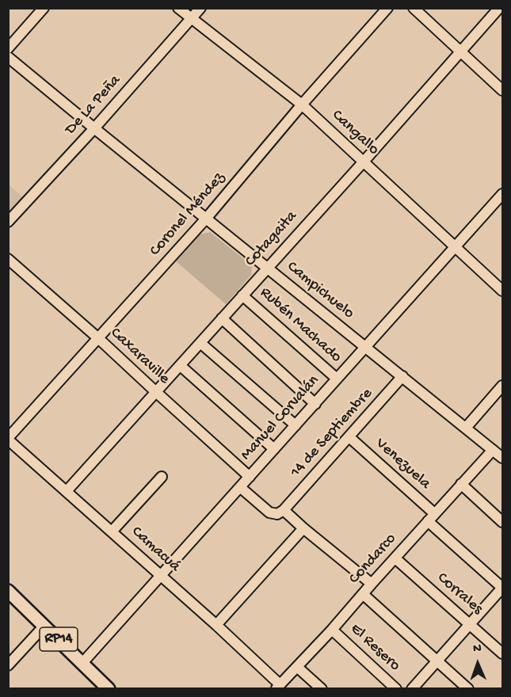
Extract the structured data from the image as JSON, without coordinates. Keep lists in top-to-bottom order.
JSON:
{
  "streets": {
    "main road": ["RP14"],
    "street": [
      "De La Peña",
      "Cangallo",
      "Coronel Méndez",
      "Cotagaita",
      "Campichuelo",
      "Rubén Machado",
      "Caxaraville",
      "Manuel Corvalán",
      "14 de Septiembre",
      "Venezuela",
      "Camacuá",
      "Condarco",
      "Corrales",
      "El Resero"
    ]
  },
  "crossings": [
    ["De La Peña", "Cangallo"],
    ["De La Peña", "Campichuelo"],
    ["Cangallo", "Coronel Méndez"],
    ["Cangallo", "Cotagaita"],
    ["Cangallo", "Manuel Corvalán"],
    ["Coronel Méndez", "Campichuelo"],
    ["Coronel Méndez", "Caxaraville"],
    ["Coronel Méndez", "Camacuá"],
    ["Cotagaita", "Campichuelo"],
    ["Cotagaita", "Rubén Machado"],
    ["Cotagaita", "Caxaraville"],
    ["Cotagaita", "Camacuá"],
    ["Campichuelo", "Manuel Corvalán"],
    ["Campichuelo", "14 de Septiembre"],
    ["Campichuelo", "Condarco"],
    ["Rubén Machado", "Manuel Corvalán"],
    ["Caxaraville", "Manuel Corvalán"],
    ["Manuel Corvalán", "Camacuá"],
    ["Manuel Corvalán", "RP14"],
    ["14 de Septiembre", "Venezuela"],
    ["Venezuela", "Condarco"],
    ["Camacuá", "Condarco"],
    ["Condarco", "Corrales"],
    ["Condarco", "El Resero"]
  ],
  "north": "top"
}
